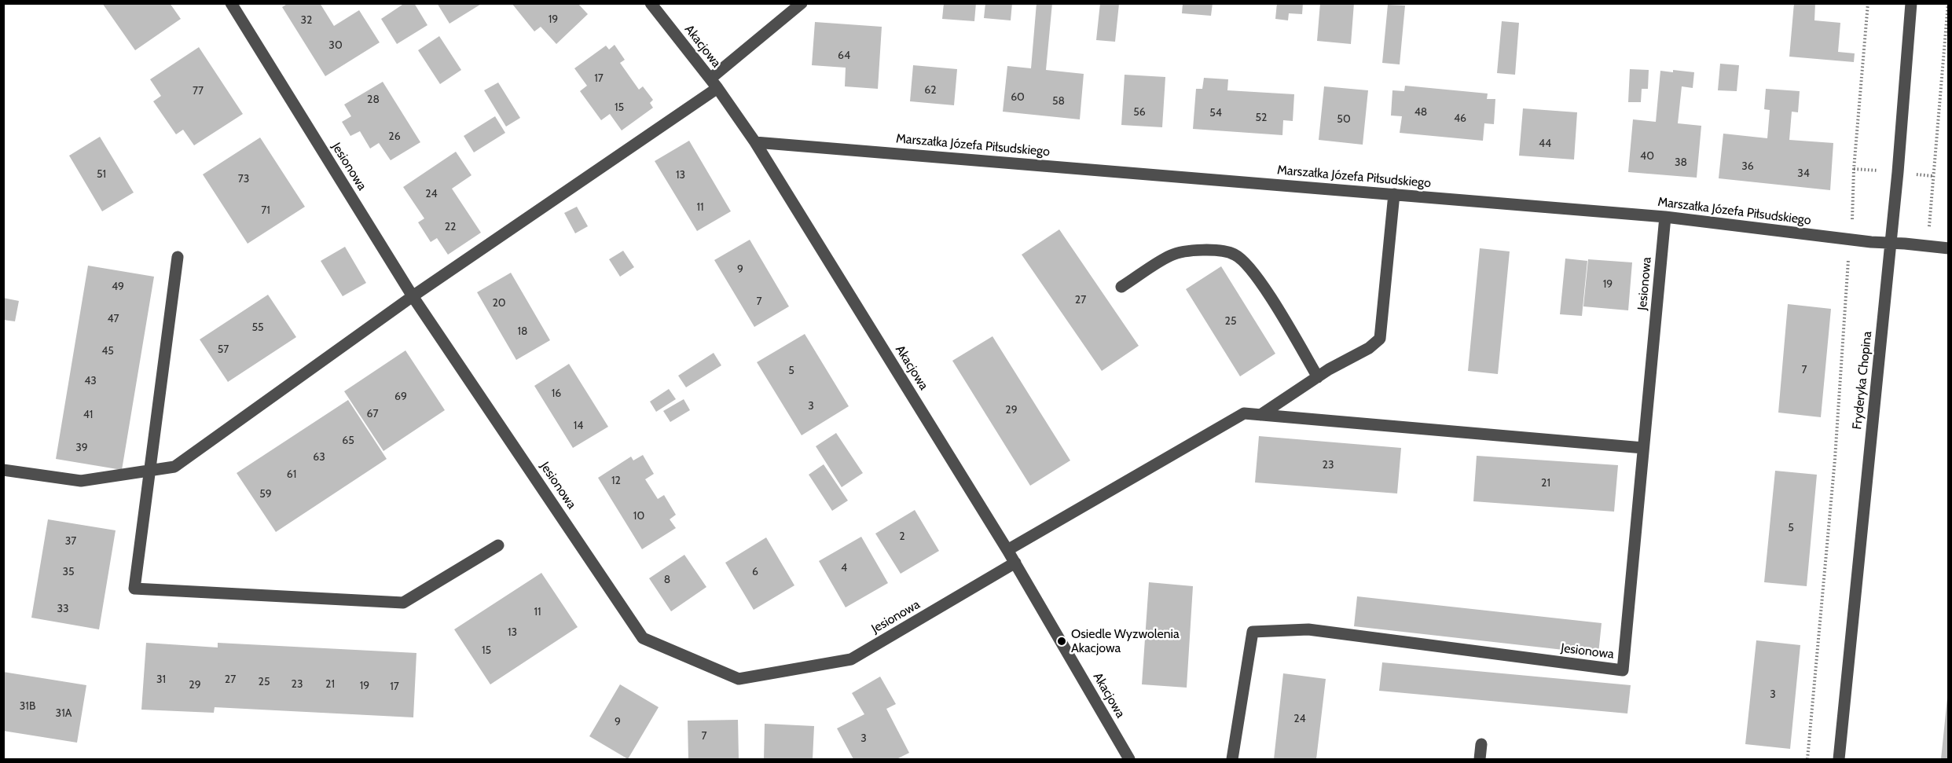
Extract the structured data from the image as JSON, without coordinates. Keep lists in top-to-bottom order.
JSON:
{
  "streets": {
    "street": [
      "Akacjowa",
      "Marszałka Józefa Piłsudskiego",
      "Jesionowa",
      "Fryderyka Chopina"
    ]
  },
  "crossings": [
    ["Akacjowa", "Marszałka Józefa Piłsudskiego"],
    ["Akacjowa", "Jesionowa"],
    ["Marszałka Józefa Piłsudskiego", "Jesionowa"],
    ["Marszałka Józefa Piłsudskiego", "Fryderyka Chopina"]
  ],
  "places": ["Osiedle Wyzwolenia Akacjowa"],
  "house_numbers": [
    "19",
    "32",
    "30",
    "64",
    "17",
    "62",
    "77",
    "60",
    "28",
    "58",
    "15",
    "56",
    "48",
    "54",
    "52",
    "46",
    "50",
    "26",
    "44",
    "40",
    "38",
    "36",
    "34",
    "51",
    "13",
    "73",
    "24",
    "11",
    "71",
    "22",
    "9",
    "19",
    "49",
    "27",
    "7",
    "20",
    "47",
    "25",
    "55",
    "18",
    "57",
    "45",
    "7",
    "5",
    "43",
    "16",
    "69",
    "3",
    "29",
    "67",
    "41",
    "14",
    "65",
    "39",
    "63",
    "23",
    "61",
    "12",
    "21",
    "59",
    "10",
    "5",
    "2",
    "37",
    "4",
    "35",
    "6",
    "8",
    "33",
    "11",
    "13",
    "15",
    "31",
    "27",
    "25",
    "23",
    "21",
    "29",
    "19",
    "17",
    "3",
    "31B",
    "31A",
    "24",
    "9",
    "7",
    "3"
  ]
}
